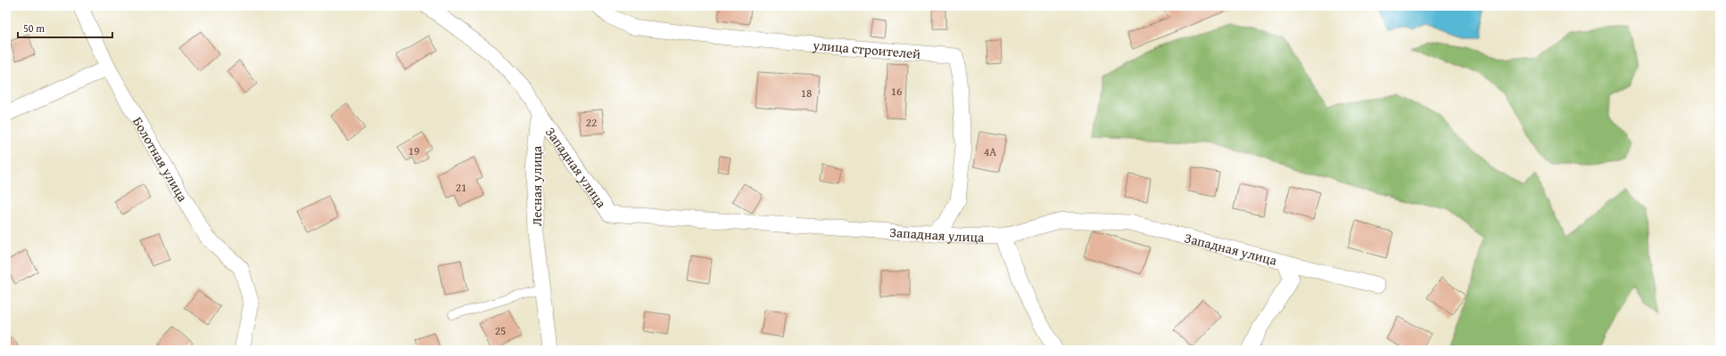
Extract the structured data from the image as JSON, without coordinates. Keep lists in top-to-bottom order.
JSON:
{
  "streets": {
    "street": [
      "улица строителей",
      "Болотная улица",
      "Западная улица",
      "Лесная улица"
    ]
  },
  "crossings": [
    ["улица строителей", "Западная улица"],
    ["Западная улица", "Лесная улица"]
  ],
  "house_numbers": [
    "16",
    "18",
    "22",
    "19",
    "4А",
    "21",
    "25"
  ],
  "scale_bar": "50 m"
}
